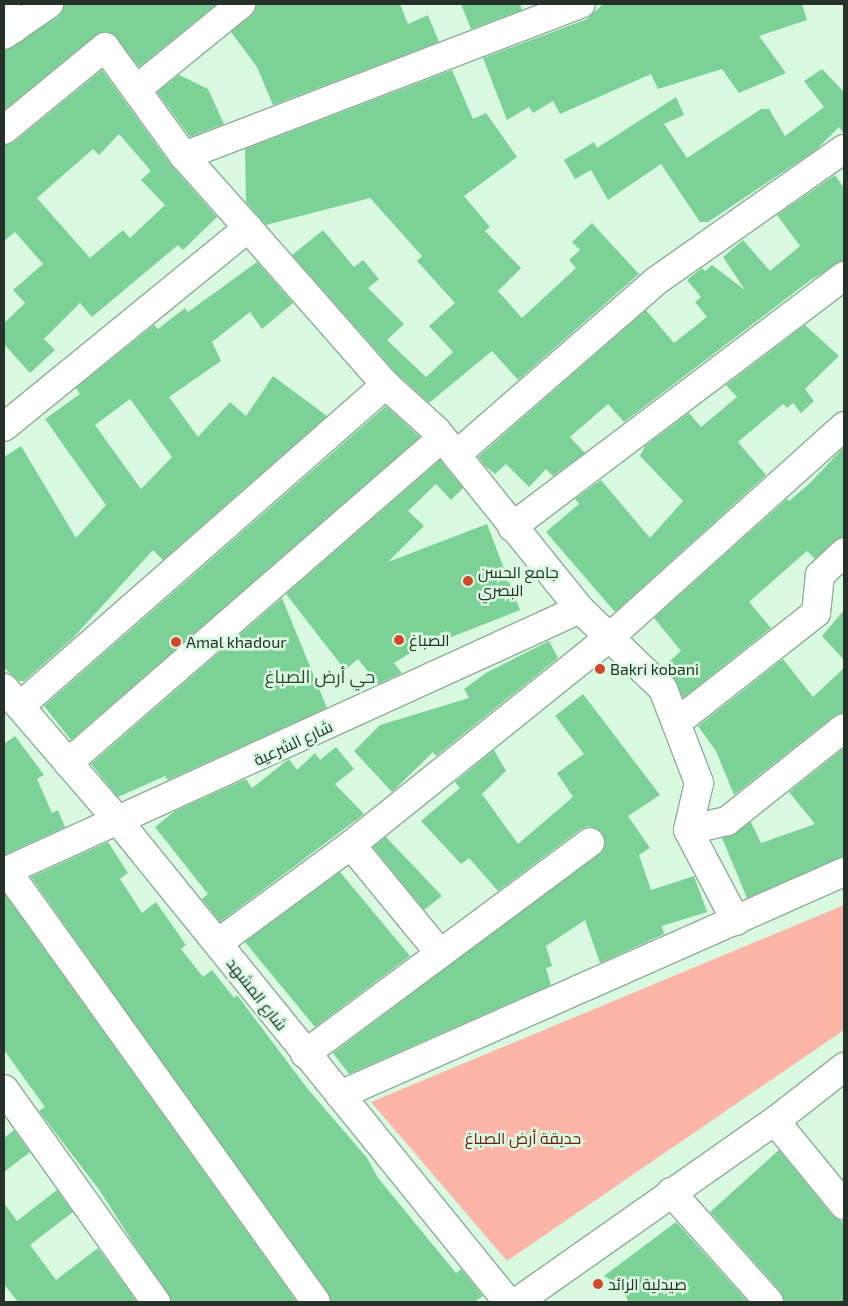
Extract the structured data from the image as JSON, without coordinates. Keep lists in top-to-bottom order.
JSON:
{
  "streets": {
    "street": ["شارع الشرعية", "شارع المشهد"]
  },
  "crossings": [
    ["شارع الشرعية", "شارع المشهد"]
  ],
  "districts": ["حي أرض الصباغ"],
  "parks": ["حديقة أرض الصباغ"],
  "places": [
    "جامع الحسن البصري",
    "الصباغ",
    "Amal khadour",
    "Bakri kobani",
    "صيدلية الرائد"
  ]
}
